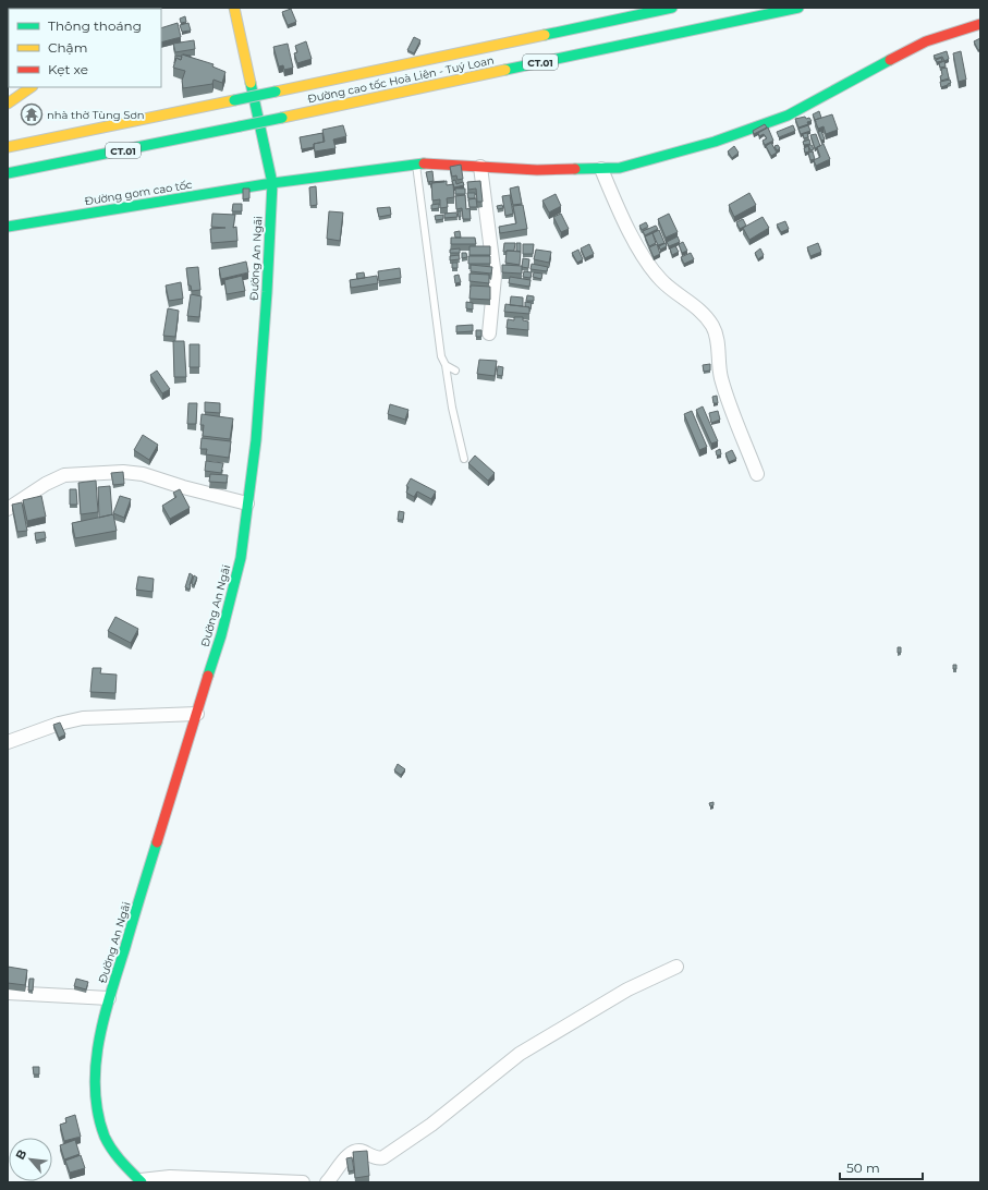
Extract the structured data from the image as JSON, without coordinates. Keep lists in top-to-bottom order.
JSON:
{
  "streets": {
    "main road": [
      "CT.01",
      "Đường cao tốc Hoà Liên - Tuý Loan",
      "Đường gom cao tốc",
      "Đường An Ngãi"
    ]
  },
  "crossings": [
    ["Đường gom cao tốc", "Đường An Ngãi"]
  ],
  "places": {
    "temple": ["nhà thờ Tùng Sơn"]
  },
  "legend": ["Thông thoáng", "Chậm", "Kẹt xe"],
  "scale_bar": "50 m",
  "north": "top left"
}
